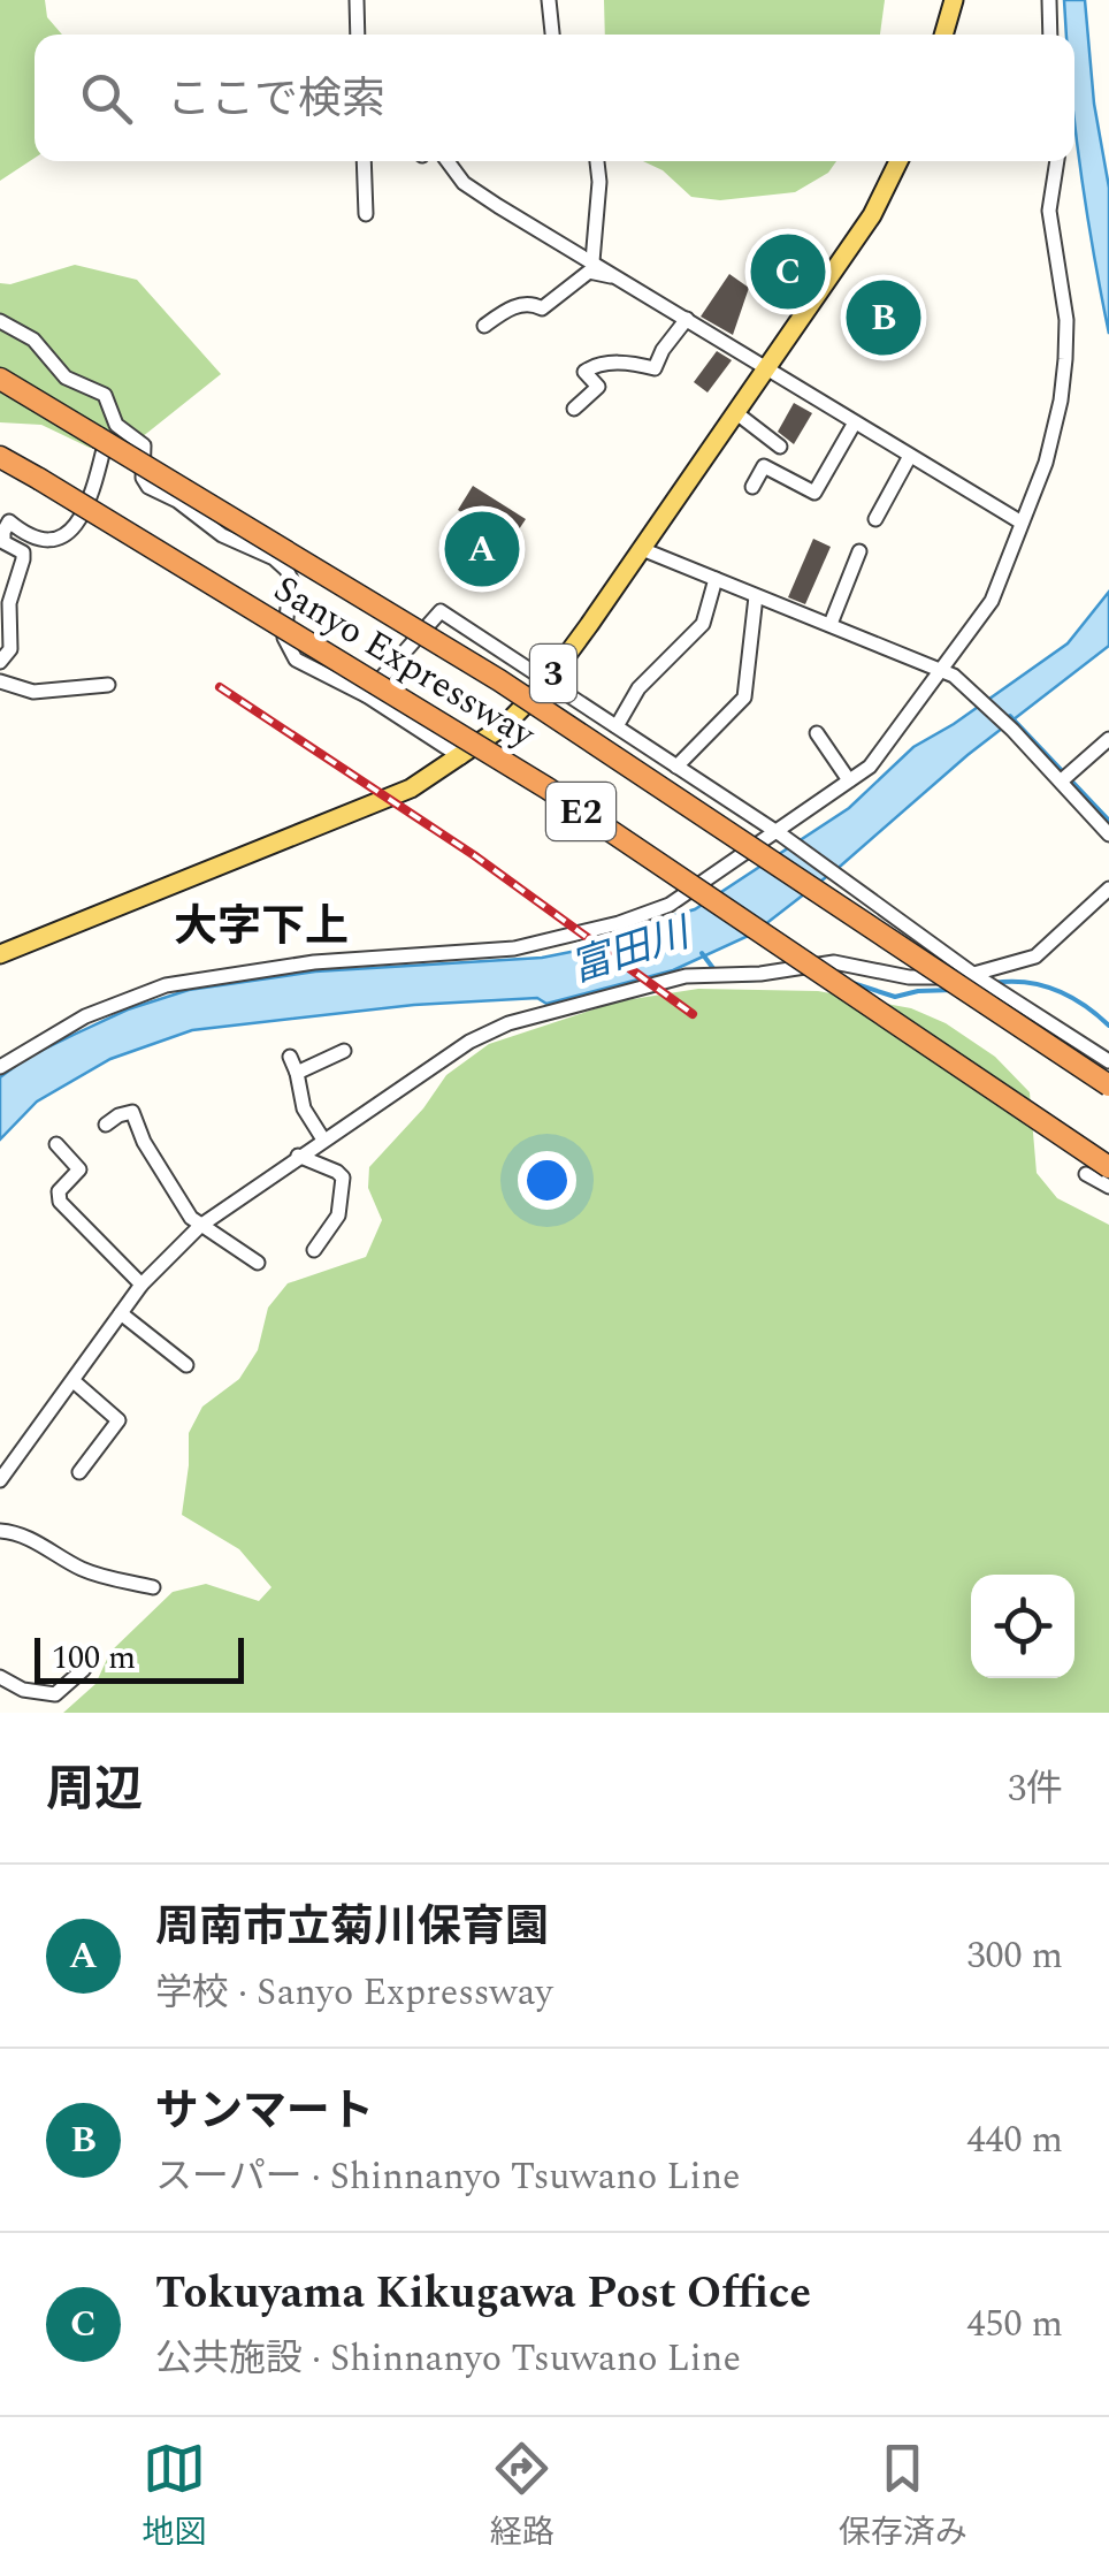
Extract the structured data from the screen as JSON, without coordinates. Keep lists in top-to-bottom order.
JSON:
{
  "streets": {
    "highway": ["Sanyo Expressway", "E2"],
    "main road": ["3"]
  },
  "districts": ["大字下上"],
  "water": ["富田川"],
  "scale_bar": "100 m",
  "page": {
    "search": "ここで検索",
    "pins": ["C", "B", "A"],
    "scale": "100 m",
    "heading": ["周辺", "3件"],
    "list": [
      {
        "mark": "A",
        "name": "周南市立菊川保育園",
        "note": "学校 · Sanyo Expressway",
        "value": "300 m"
      },
      {
        "mark": "B",
        "name": "サンマート",
        "note": "スーパー · Shinnanyo Tsuwano Line",
        "value": "440 m"
      },
      {
        "mark": "C",
        "name": "Tokuyama Kikugawa Post Office",
        "note": "公共施設 · Shinnanyo Tsuwano Line",
        "value": "450 m"
      }
    ],
    "nav": ["地図", "経路", "保存済み"]
  }
}
